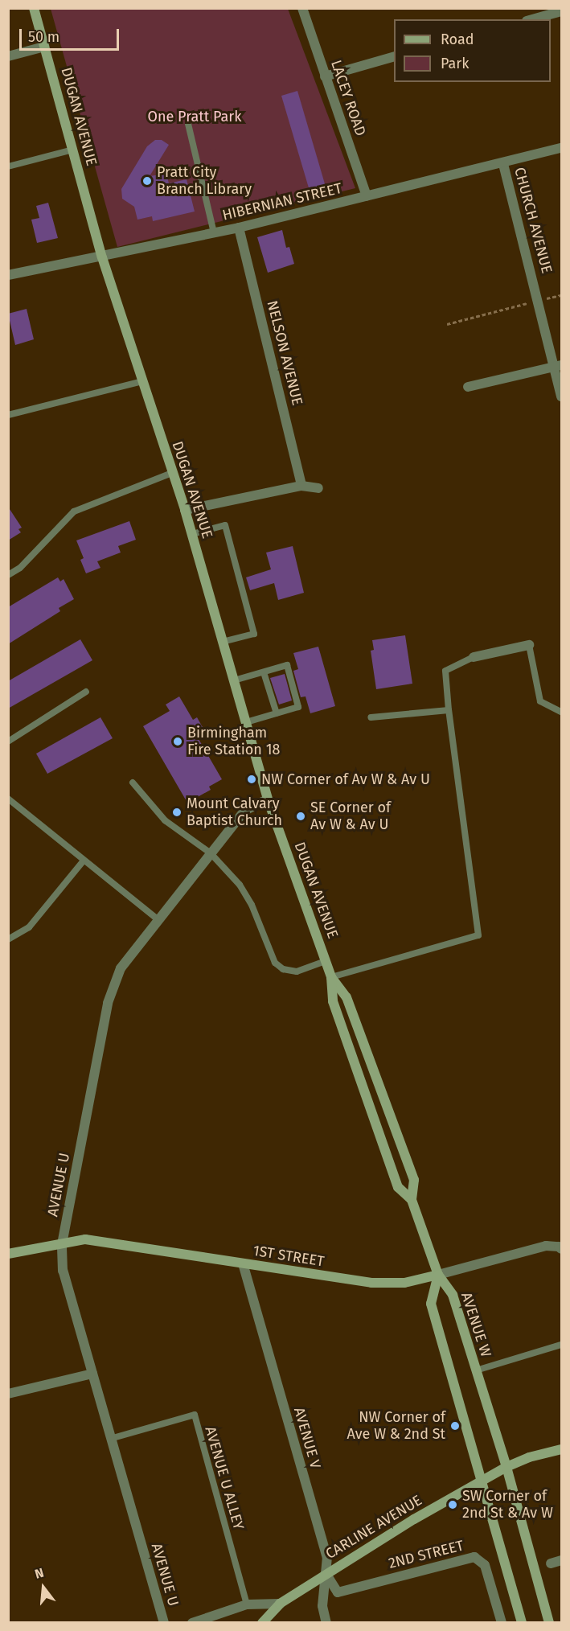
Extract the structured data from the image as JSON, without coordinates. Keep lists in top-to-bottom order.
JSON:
{
  "streets": {
    "main road": [
      "DUGAN AVENUE",
      "1ST STREET",
      "AVENUE W",
      "CARLINE AVENUE"
    ],
    "street": [
      "LACEY ROAD",
      "HIBERNIAN STREET",
      "CHURCH AVENUE",
      "NELSON AVENUE",
      "AVENUE U",
      "AVENUE V",
      "2ND STREET"
    ],
    "lane": ["AVENUE U ALLEY"]
  },
  "crossings": [
    ["LACEY ROAD", "HIBERNIAN STREET"],
    ["DUGAN AVENUE", "HIBERNIAN STREET"],
    ["DUGAN AVENUE", "AVENUE U"],
    ["DUGAN AVENUE", "1ST STREET"],
    ["DUGAN AVENUE", "AVENUE W"],
    ["HIBERNIAN STREET", "CHURCH AVENUE"],
    ["HIBERNIAN STREET", "NELSON AVENUE"],
    ["AVENUE U", "1ST STREET"],
    ["AVENUE U", "AVENUE U ALLEY"],
    ["1ST STREET", "AVENUE W"],
    ["1ST STREET", "AVENUE V"],
    ["AVENUE W", "CARLINE AVENUE"],
    ["AVENUE V", "CARLINE AVENUE"],
    ["AVENUE V", "2ND STREET"],
    ["CARLINE AVENUE", "2ND STREET"]
  ],
  "parks": ["One Pratt Park"],
  "places": [
    "Pratt City Branch Library",
    "Birmingham Fire Station 18",
    "NW Corner of Av W & Av U",
    "Mount Calvary Baptist Church",
    "SE Corner of Av W & Av U",
    "NW Corner of Ave W & 2nd St",
    "SW Corner of 2nd St & Av W"
  ],
  "legend": ["Road", "Park"],
  "scale_bar": "50 m",
  "north": "top"
}
